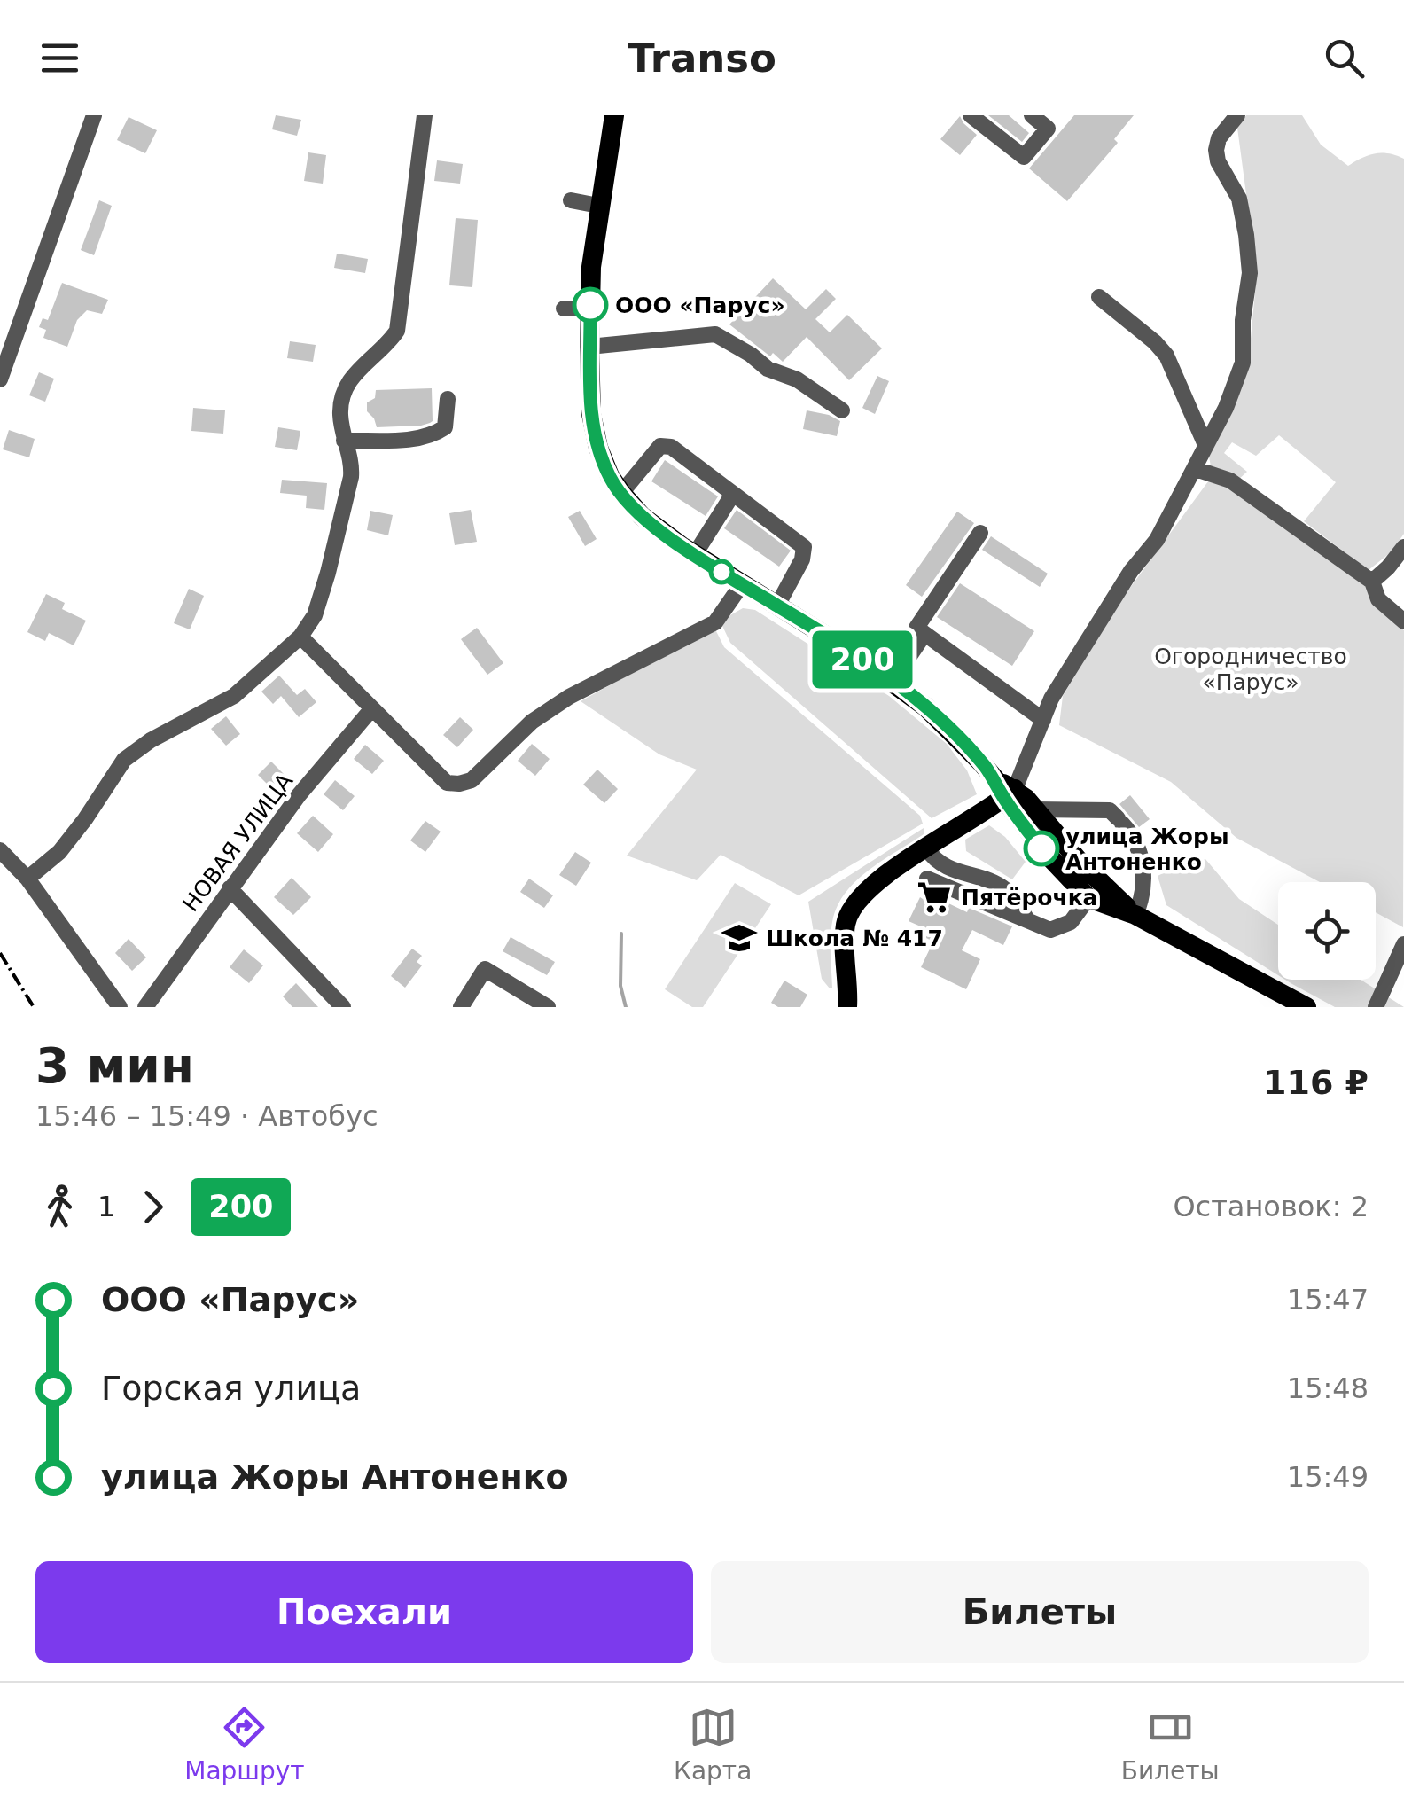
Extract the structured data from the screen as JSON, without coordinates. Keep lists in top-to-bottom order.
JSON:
{
  "streets": {
    "street": ["НОВАЯ УЛИЦА"]
  },
  "parks": ["Огородничество «Парус»"],
  "places": {
    "other": ["ООО «Парус»", "улица Жоры Антоненко"],
    "supermarket": ["Пятёрочка"],
    "school or university": ["Школа № 417"]
  },
  "lines": ["bus line 200"],
  "page": {
    "header": "Transo",
    "on_map": "200",
    "heading": ["3 мин", "15:46 – 15:49 · Автобус", "116 ₽"],
    "legs": ["1", "200", "Остановок: 2"],
    "list": [
      {
        "name": "ООО «Парус»",
        "value": "15:47"
      },
      {
        "name": "Горская улица",
        "value": "15:48"
      },
      {
        "name": "улица Жоры Антоненко",
        "value": "15:49"
      }
    ],
    "buttons": ["Поехали", "Билеты"],
    "tabs": ["Маршрут", "Карта", "Билеты"]
  }
}
